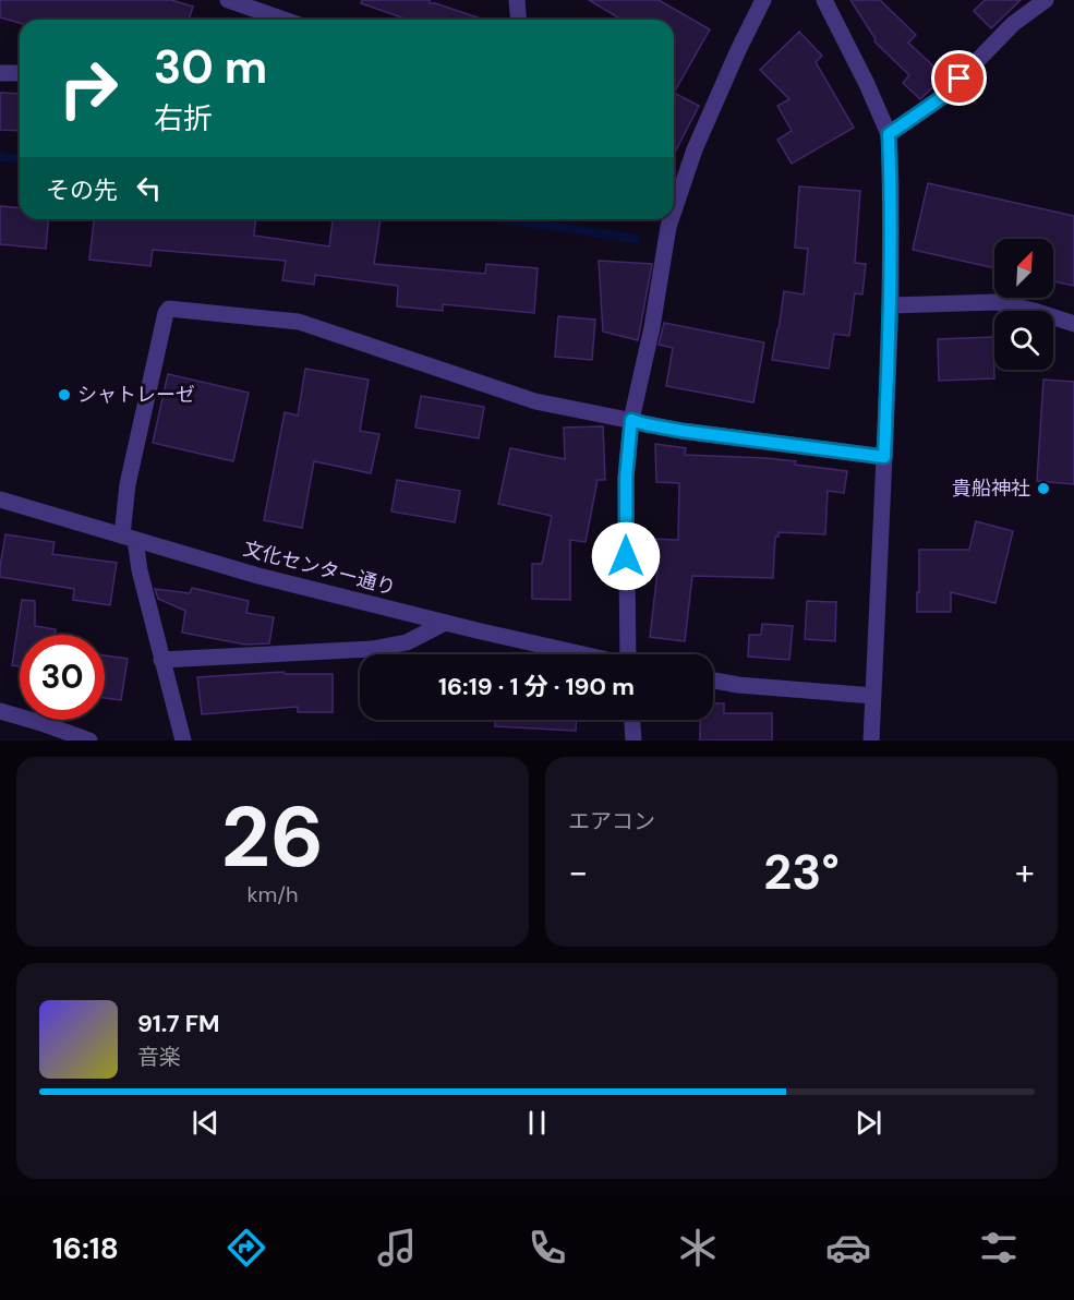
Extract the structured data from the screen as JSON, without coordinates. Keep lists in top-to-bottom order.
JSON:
{
  "streets": {
    "street": ["文化センター通り"]
  },
  "places": ["シャトレーゼ", "貴船神社"],
  "north": "top right",
  "page": {
    "turn": ["30 m", "右折"],
    "then": "その先",
    "limit": "30",
    "trip": "16:19 · 1 分 · 190 m",
    "tile": [
      ["26", "km/h"],
      "エアコン"
    ],
    "heat": ["−", "23°", "+"],
    "song": ["91.7 FM", "音楽"],
    "tabs": "16:18"
  }
}
